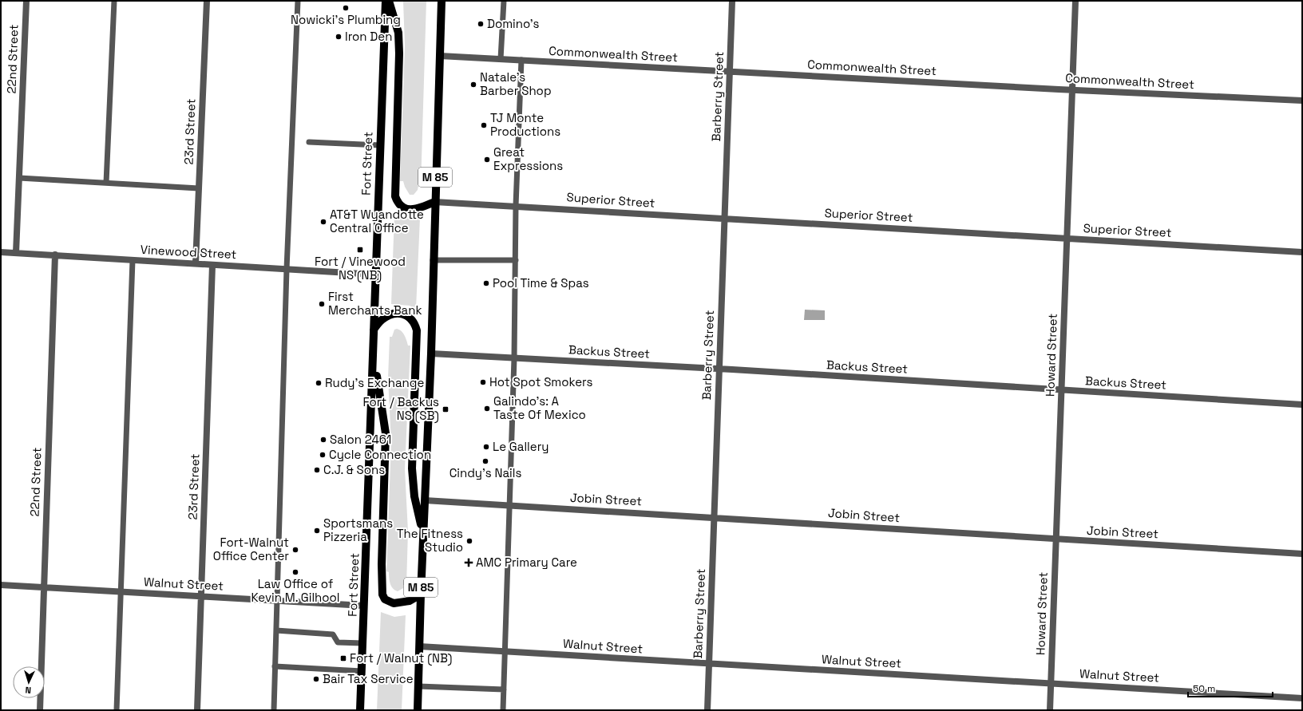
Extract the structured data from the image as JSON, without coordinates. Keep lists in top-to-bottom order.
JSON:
{
  "streets": {
    "main road": ["Fort Street", "M 85"],
    "street": [
      "Commonwealth Street",
      "22nd Street",
      "Barberry Street",
      "23rd Street",
      "Superior Street",
      "Vinewood Street",
      "Backus Street",
      "Howard Street",
      "Jobin Street",
      "Walnut Street"
    ]
  },
  "crossings": [
    ["Commonwealth Street", "Barberry Street"],
    ["Commonwealth Street", "M 85"],
    ["Commonwealth Street", "Howard Street"],
    ["22nd Street", "Vinewood Street"],
    ["22nd Street", "Walnut Street"],
    ["Barberry Street", "Superior Street"],
    ["Barberry Street", "Backus Street"],
    ["Barberry Street", "Jobin Street"],
    ["Barberry Street", "Walnut Street"],
    ["23rd Street", "Vinewood Street"],
    ["23rd Street", "Walnut Street"],
    ["Fort Street", "Vinewood Street"],
    ["Fort Street", "Walnut Street"],
    ["M 85", "Superior Street"],
    ["M 85", "Backus Street"],
    ["M 85", "Jobin Street"],
    ["M 85", "Walnut Street"],
    ["Superior Street", "Howard Street"],
    ["Backus Street", "Howard Street"],
    ["Howard Street", "Jobin Street"],
    ["Howard Street", "Walnut Street"]
  ],
  "places": {
    "other": [
      "Nowicki's Plumbing",
      "Domino's",
      "Iron Den",
      "Natale's Barber Shop",
      "TJ Monte Productions",
      "Great Expressions",
      "AT&T Wyandotte Central Office",
      "Pool Time & Spas",
      "First Merchants Bank",
      "Hot Spot Smokers",
      "Rudy's Exchange",
      "Galindo's: A Taste Of Mexico",
      "Salon 2461",
      "Le Gallery",
      "Cycle Connection",
      "Cindy's Nails",
      "C.J. & Sons",
      "Sportsmans Pizzeria",
      "The Fitness Studio",
      "Fort-Walnut Office Center",
      "Law Office of Kevin M. Gilhool",
      "Bair Tax Service"
    ],
    "transit": ["Fort / Vinewood NS (NB)", "Fort / Backus NS (SB)", "Fort / Walnut (NB)"],
    "health": ["AMC Primary Care"]
  },
  "scale_bar": "50 m",
  "north": "bottom"
}
